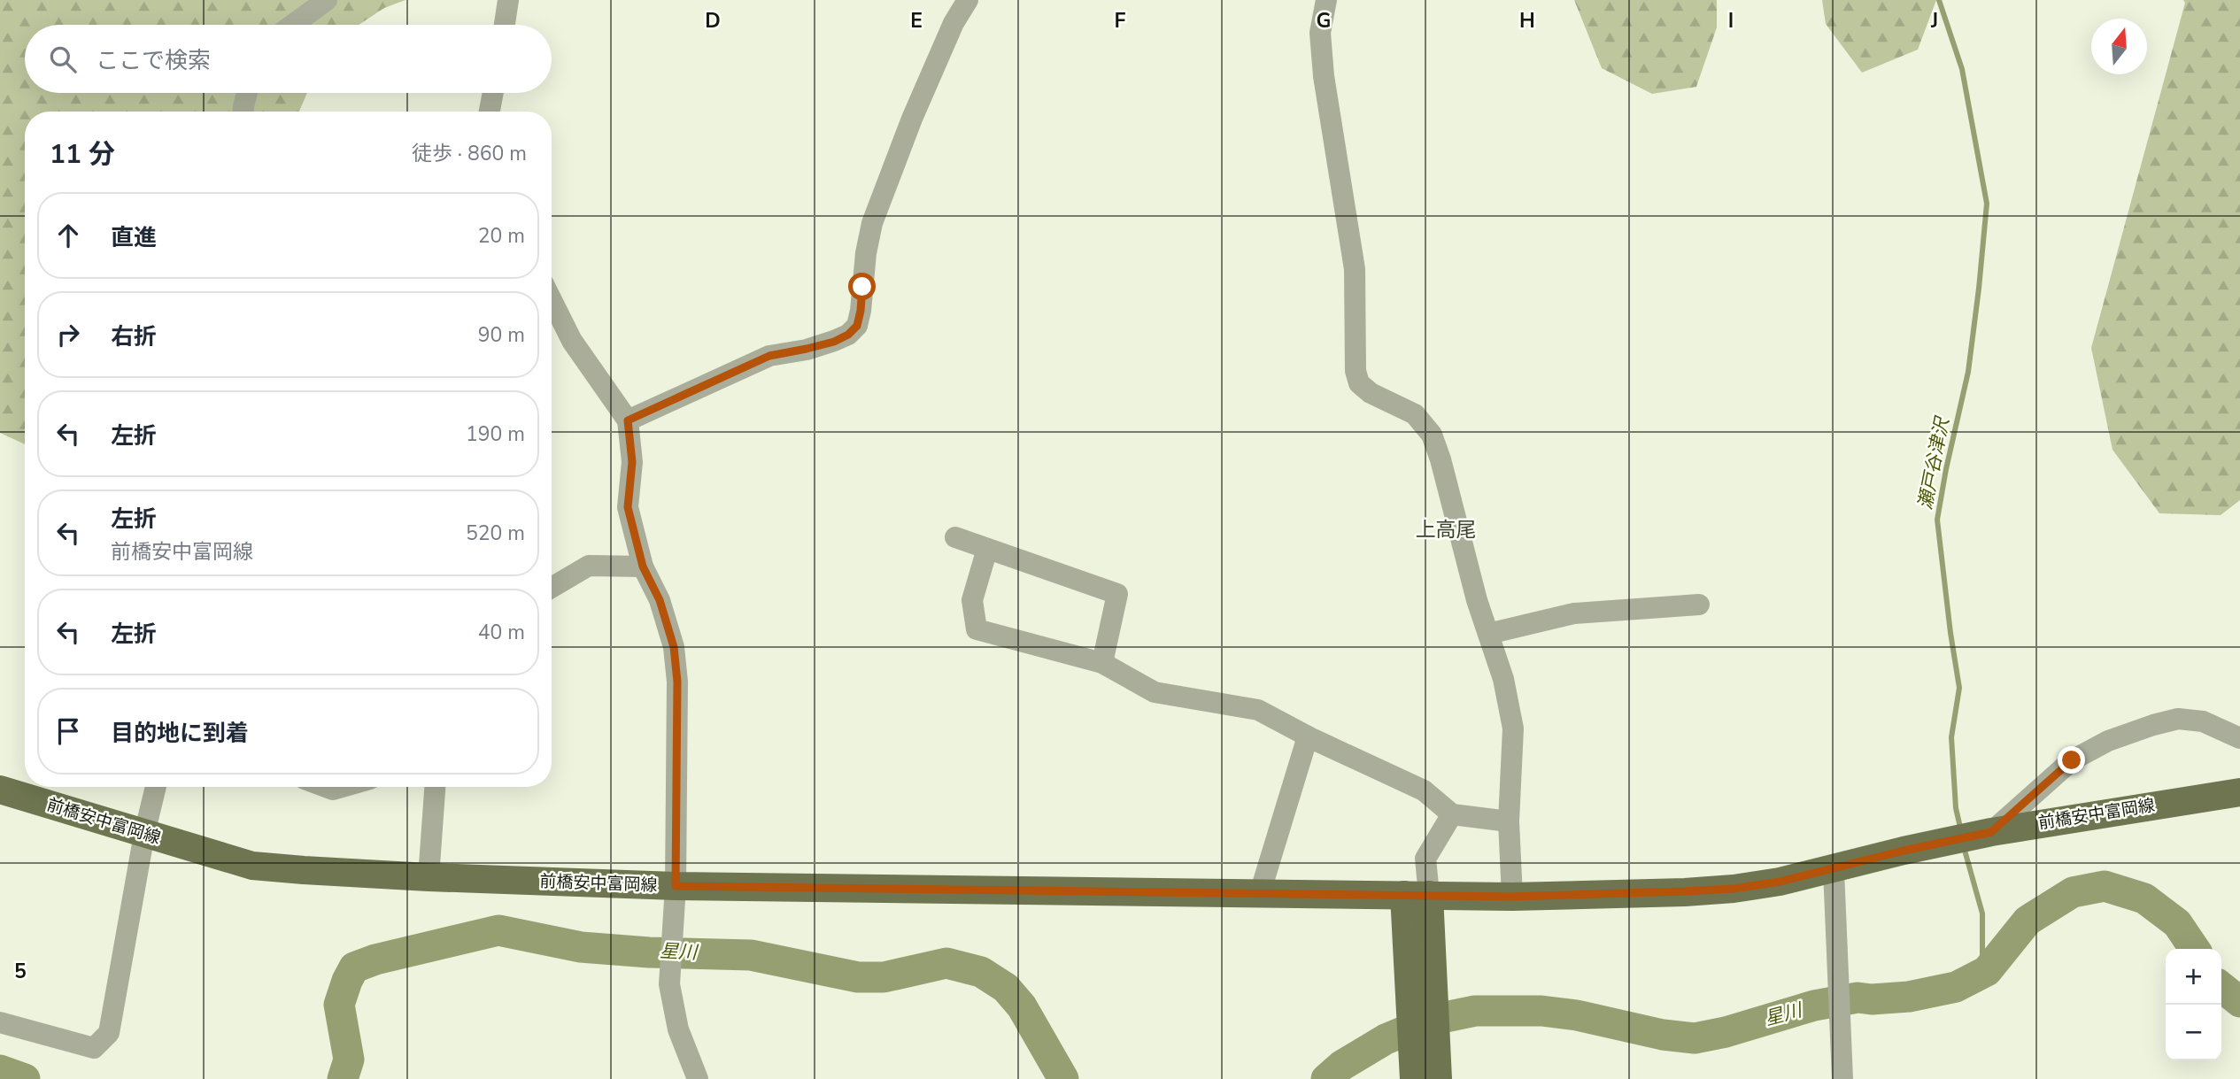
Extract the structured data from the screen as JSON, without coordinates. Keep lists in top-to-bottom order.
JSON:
{
  "streets": {
    "main road": ["前橋安中富岡線"]
  },
  "districts": ["上高尾"],
  "water": ["瀬戸谷津沢", "星川"],
  "north": "top",
  "page": {
    "search": "ここで検索",
    "heading": ["11 分", "徒歩 · 860 m"],
    "list": [
      ["直進", "20 m"],
      ["右折", "90 m"],
      ["左折", "190 m"],
      ["左折", "前橋安中富岡線", "520 m"],
      ["左折", "40 m"],
      "目的地に到着"
    ],
    "map_buttons": ["+", "−"]
  },
  "grid": {
    "columns": [
      "D",
      "E",
      "F",
      "G",
      "H",
      "I",
      "J"
    ],
    "rows": ["5"]
  }
}
